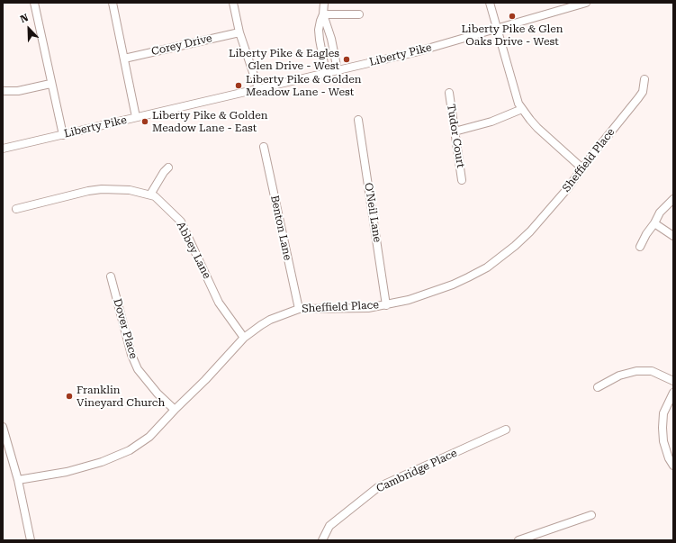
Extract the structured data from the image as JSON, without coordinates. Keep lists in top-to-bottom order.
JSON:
{
  "streets": {
    "street": [
      "Corey Drive",
      "Liberty Pike",
      "Tudor Court",
      "Sheffield Place",
      "O'Neil Lane",
      "Benton Lane",
      "Abbey Lane",
      "Dover Place",
      "Cambridge Place"
    ]
  },
  "crossings": [
    ["Sheffield Place", "O'Neil Lane"],
    ["Sheffield Place", "Benton Lane"],
    ["Sheffield Place", "Abbey Lane"],
    ["Sheffield Place", "Dover Place"]
  ],
  "places": [
    "Liberty Pike & Glen Oaks Drive - West",
    "Liberty Pike & Eagles Glen Drive - West",
    "Liberty Pike & Golden Meadow Lane - West",
    "Liberty Pike & Golden Meadow Lane - East",
    "Franklin Vineyard Church"
  ],
  "north": "top left"
}
